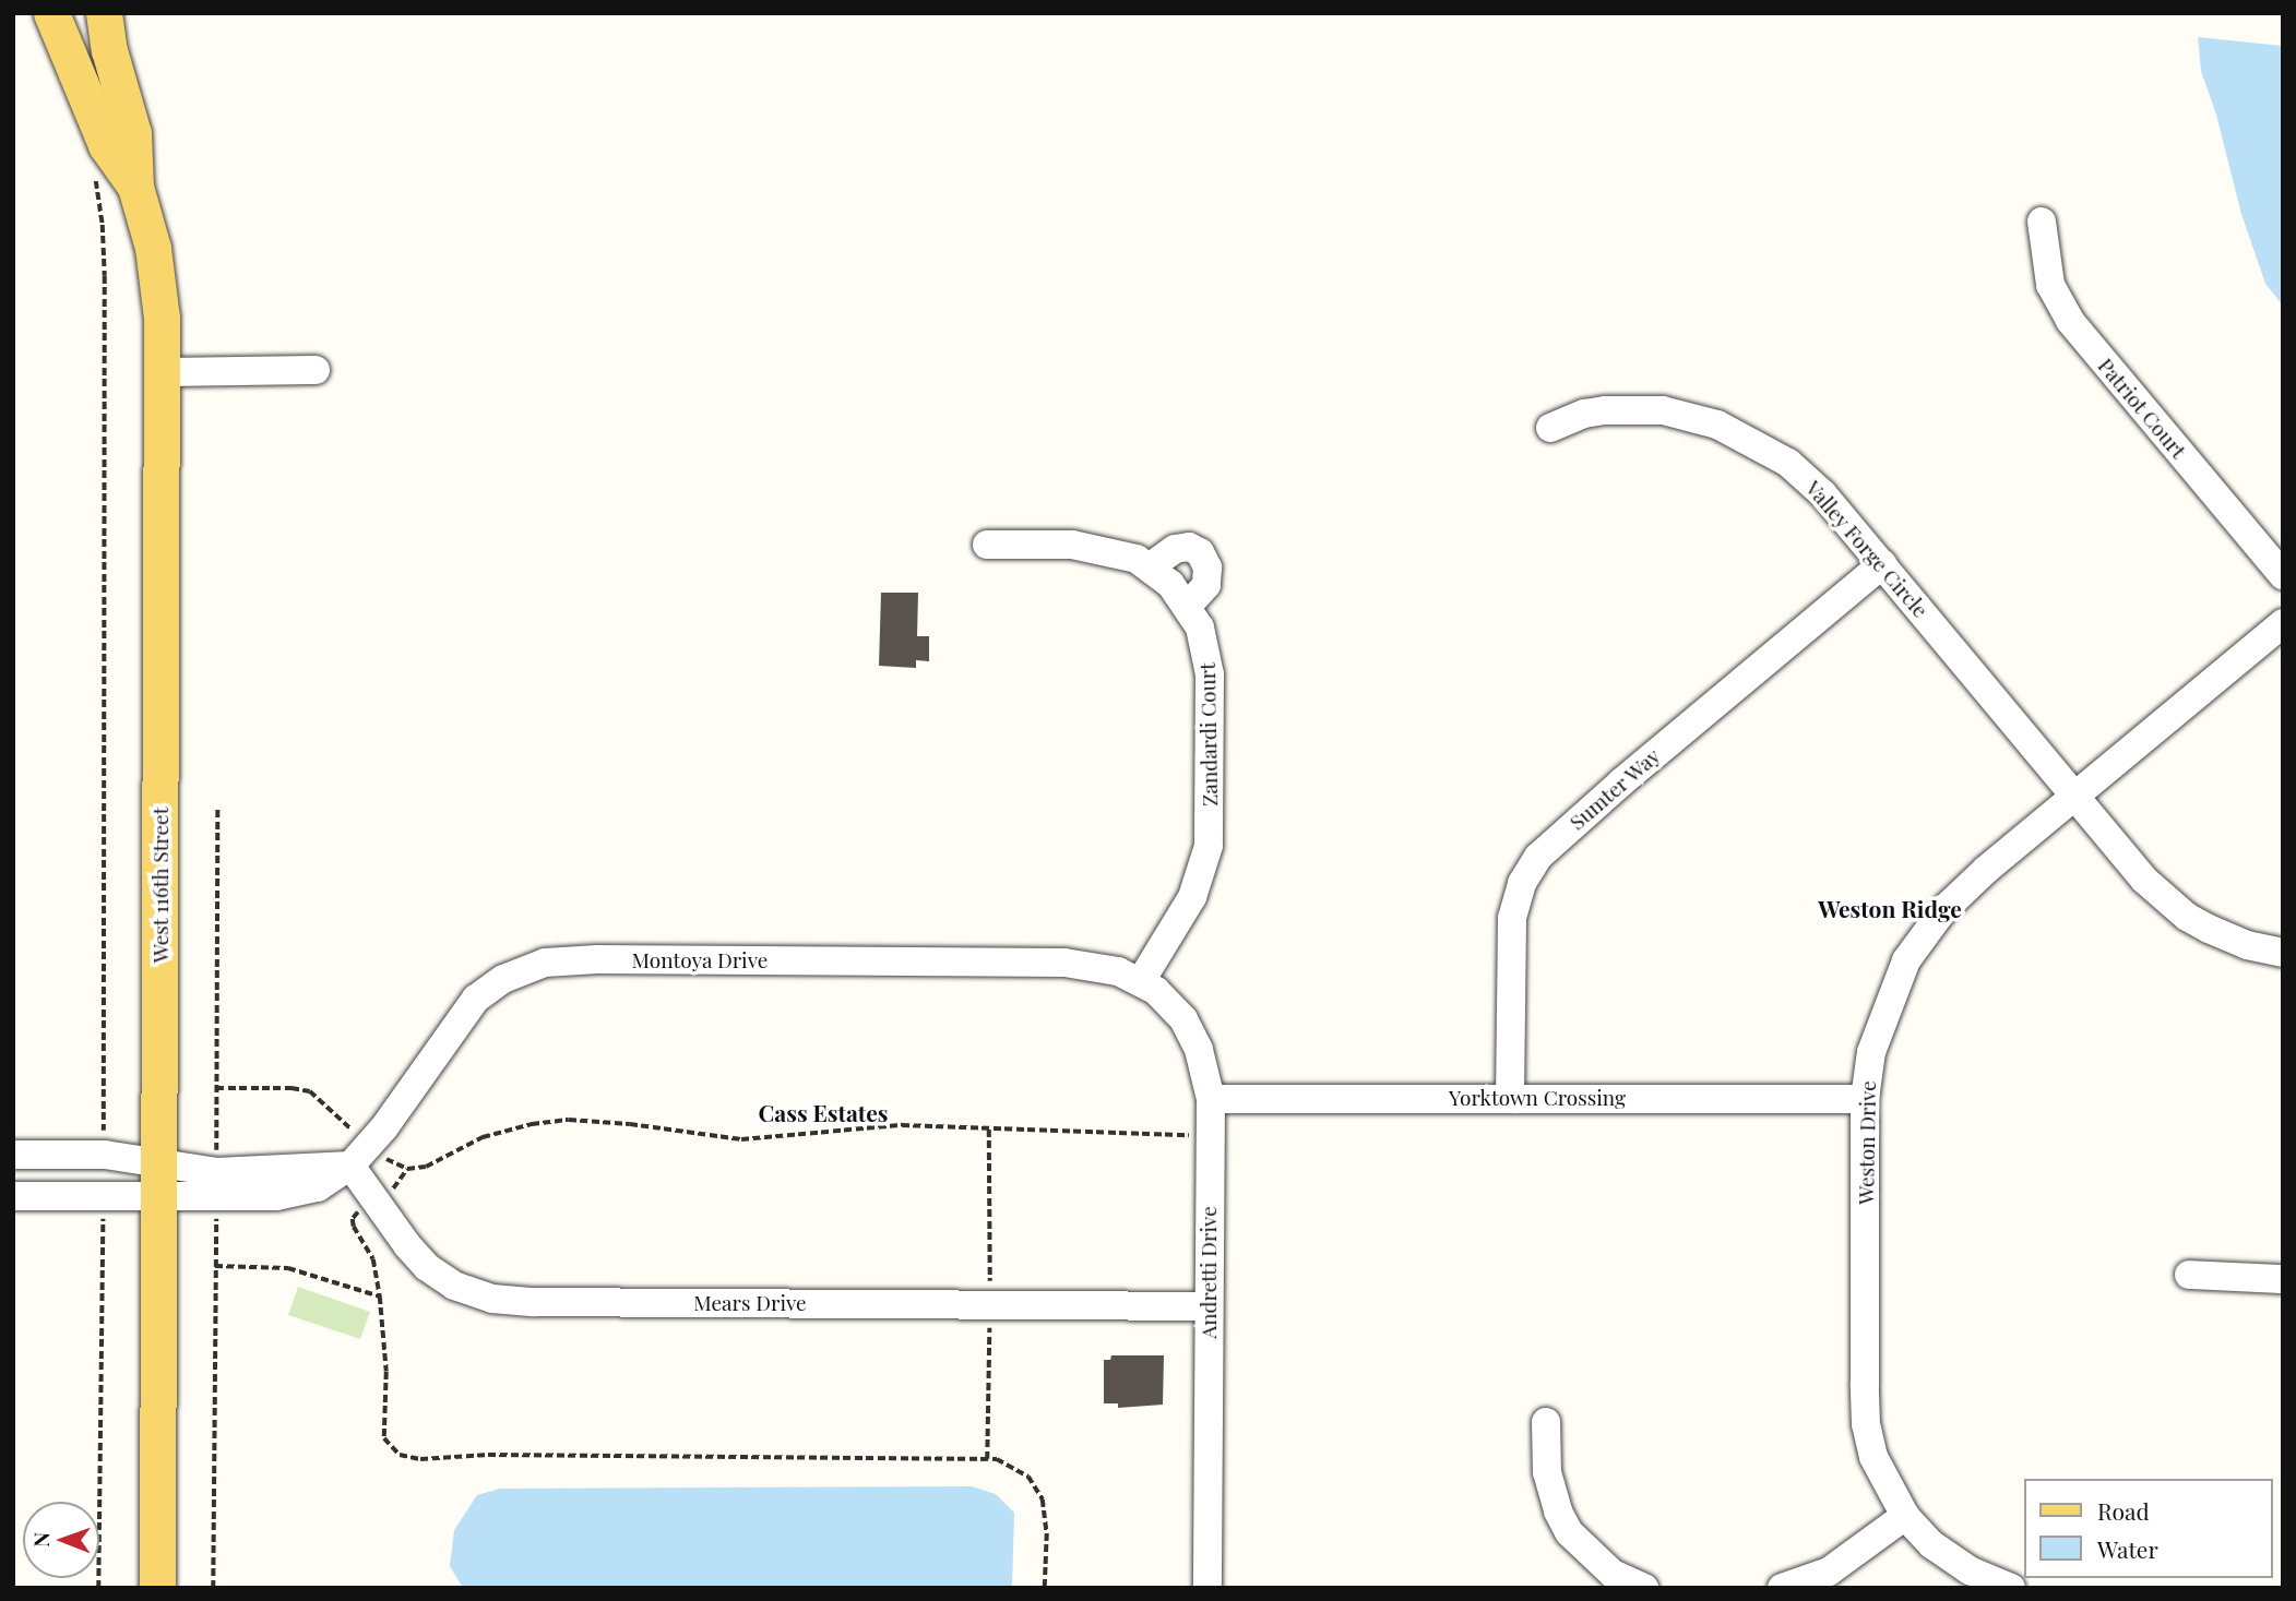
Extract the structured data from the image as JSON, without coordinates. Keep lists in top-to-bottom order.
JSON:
{
  "streets": {
    "main road": ["West 116th Street"],
    "street": [
      "Patriot Court",
      "Valley Forge Circle",
      "Zandardi Court",
      "Sumter Way",
      "Montoya Drive",
      "Yorktown Crossing",
      "Weston Drive",
      "Andretti Drive",
      "Mears Drive"
    ]
  },
  "crossings": [
    ["Valley Forge Circle", "Sumter Way"],
    ["Valley Forge Circle", "Weston Drive"],
    ["Zandardi Court", "Montoya Drive"],
    ["Zandardi Court", "Andretti Drive"],
    ["Sumter Way", "Yorktown Crossing"],
    ["West 116th Street", "Montoya Drive"],
    ["Montoya Drive", "Andretti Drive"],
    ["Montoya Drive", "Mears Drive"],
    ["Yorktown Crossing", "Weston Drive"],
    ["Yorktown Crossing", "Andretti Drive"],
    ["Andretti Drive", "Mears Drive"]
  ],
  "districts": ["Weston Ridge", "Cass Estates"],
  "legend": ["Road", "Water"],
  "north": "left"
}
